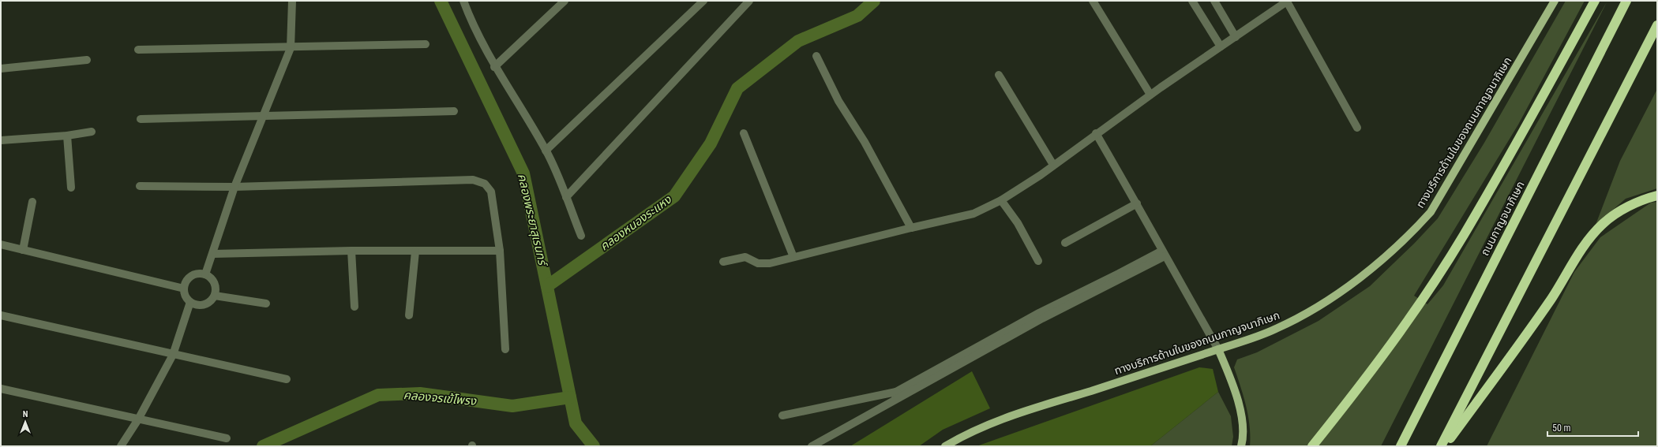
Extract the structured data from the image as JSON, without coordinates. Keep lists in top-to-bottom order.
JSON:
{
  "streets": {
    "highway": ["ถนนกาญจนาภิเษก"],
    "main road": ["ทางบริการด้านในของถนนกาญจนาภิเษก"]
  },
  "water": ["คลองพระยาสุเรนทร์", "คลองหนองระแหง", "คลองจรเข้โพรง"],
  "scale_bar": "50 m",
  "north": "top"
}
